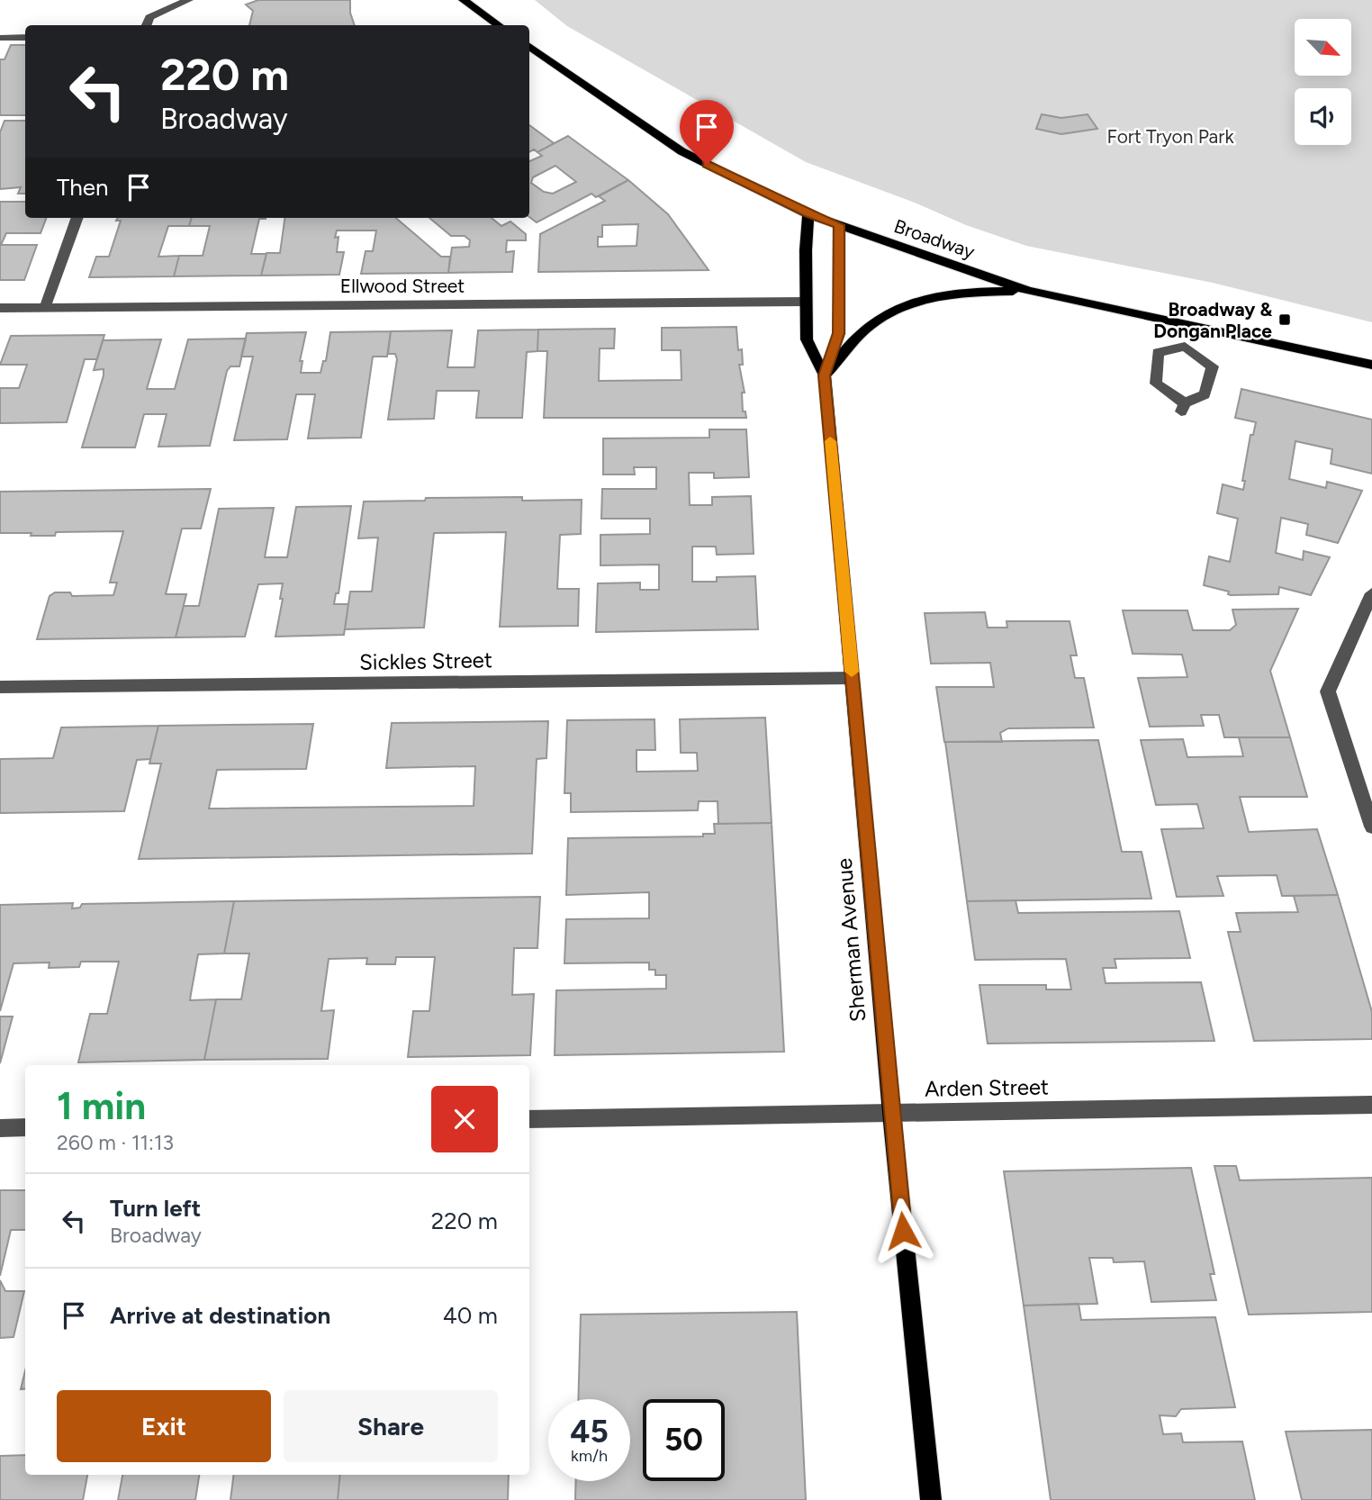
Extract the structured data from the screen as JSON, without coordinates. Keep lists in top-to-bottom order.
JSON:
{
  "streets": {
    "main road": ["Broadway", "Sherman Avenue"],
    "street": ["Ellwood Street", "Sickles Street", "Arden Street"]
  },
  "crossings": [
    ["Broadway", "Sherman Avenue"],
    ["Ellwood Street", "Sherman Avenue"],
    ["Sickles Street", "Sherman Avenue"],
    ["Sherman Avenue", "Arden Street"]
  ],
  "parks": ["Fort Tryon Park"],
  "places": {
    "transit": ["Broadway & Dongan Place"]
  },
  "north": "bottom right",
  "page": {
    "turn": ["220 m", "Broadway"],
    "then": "Then",
    "heading": ["1 min", "260 m · 11:13"],
    "list": [
      {
        "name": "Turn left",
        "note": "Broadway",
        "value": "220 m"
      },
      {
        "name": "Arrive at destination",
        "value": "40 m"
      }
    ],
    "buttons": ["Exit", "Share"],
    "speed": "45 km/h",
    "limit": "50"
  }
}
